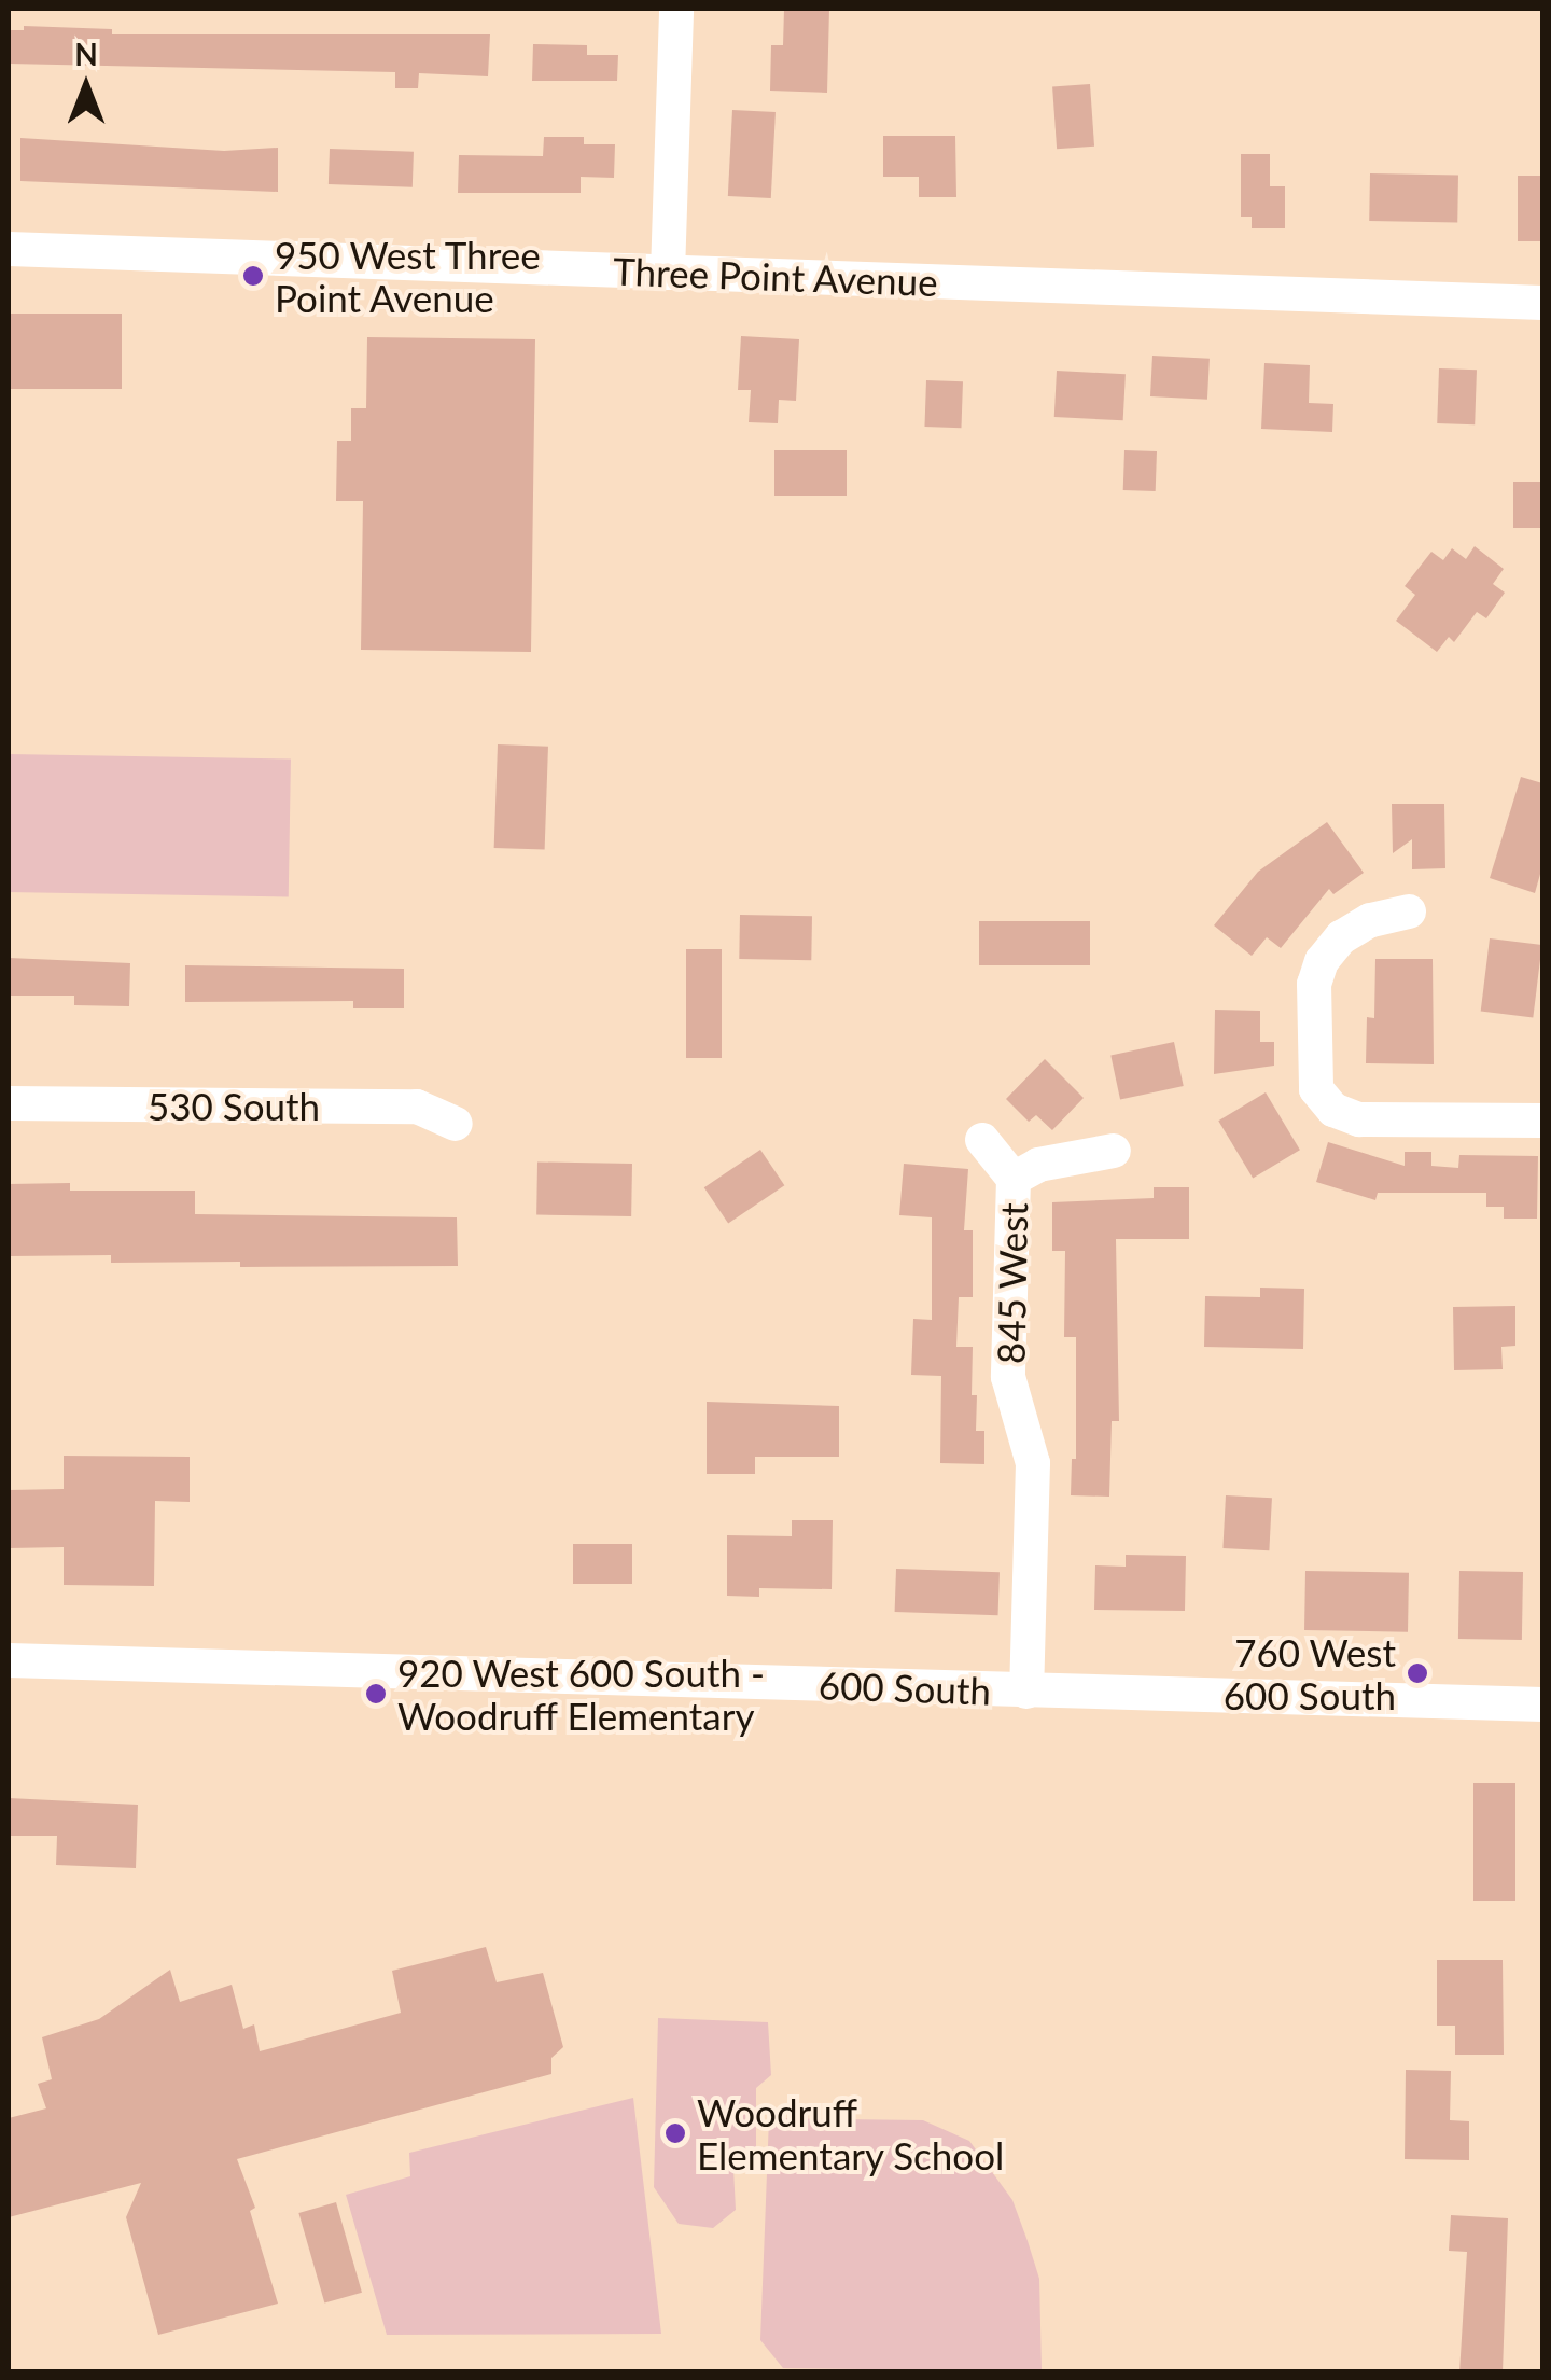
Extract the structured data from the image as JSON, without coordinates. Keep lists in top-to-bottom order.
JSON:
{
  "streets": {
    "street": [
      "Three Point Avenue",
      "530 South",
      "845 West",
      "600 South"
    ]
  },
  "crossings": [
    ["845 West", "600 South"]
  ],
  "places": [
    "950 West Three Point Avenue",
    "760 West 600 South",
    "920 West 600 South - Woodruff Elementary",
    "Woodruff Elementary School"
  ],
  "north": "top"
}
